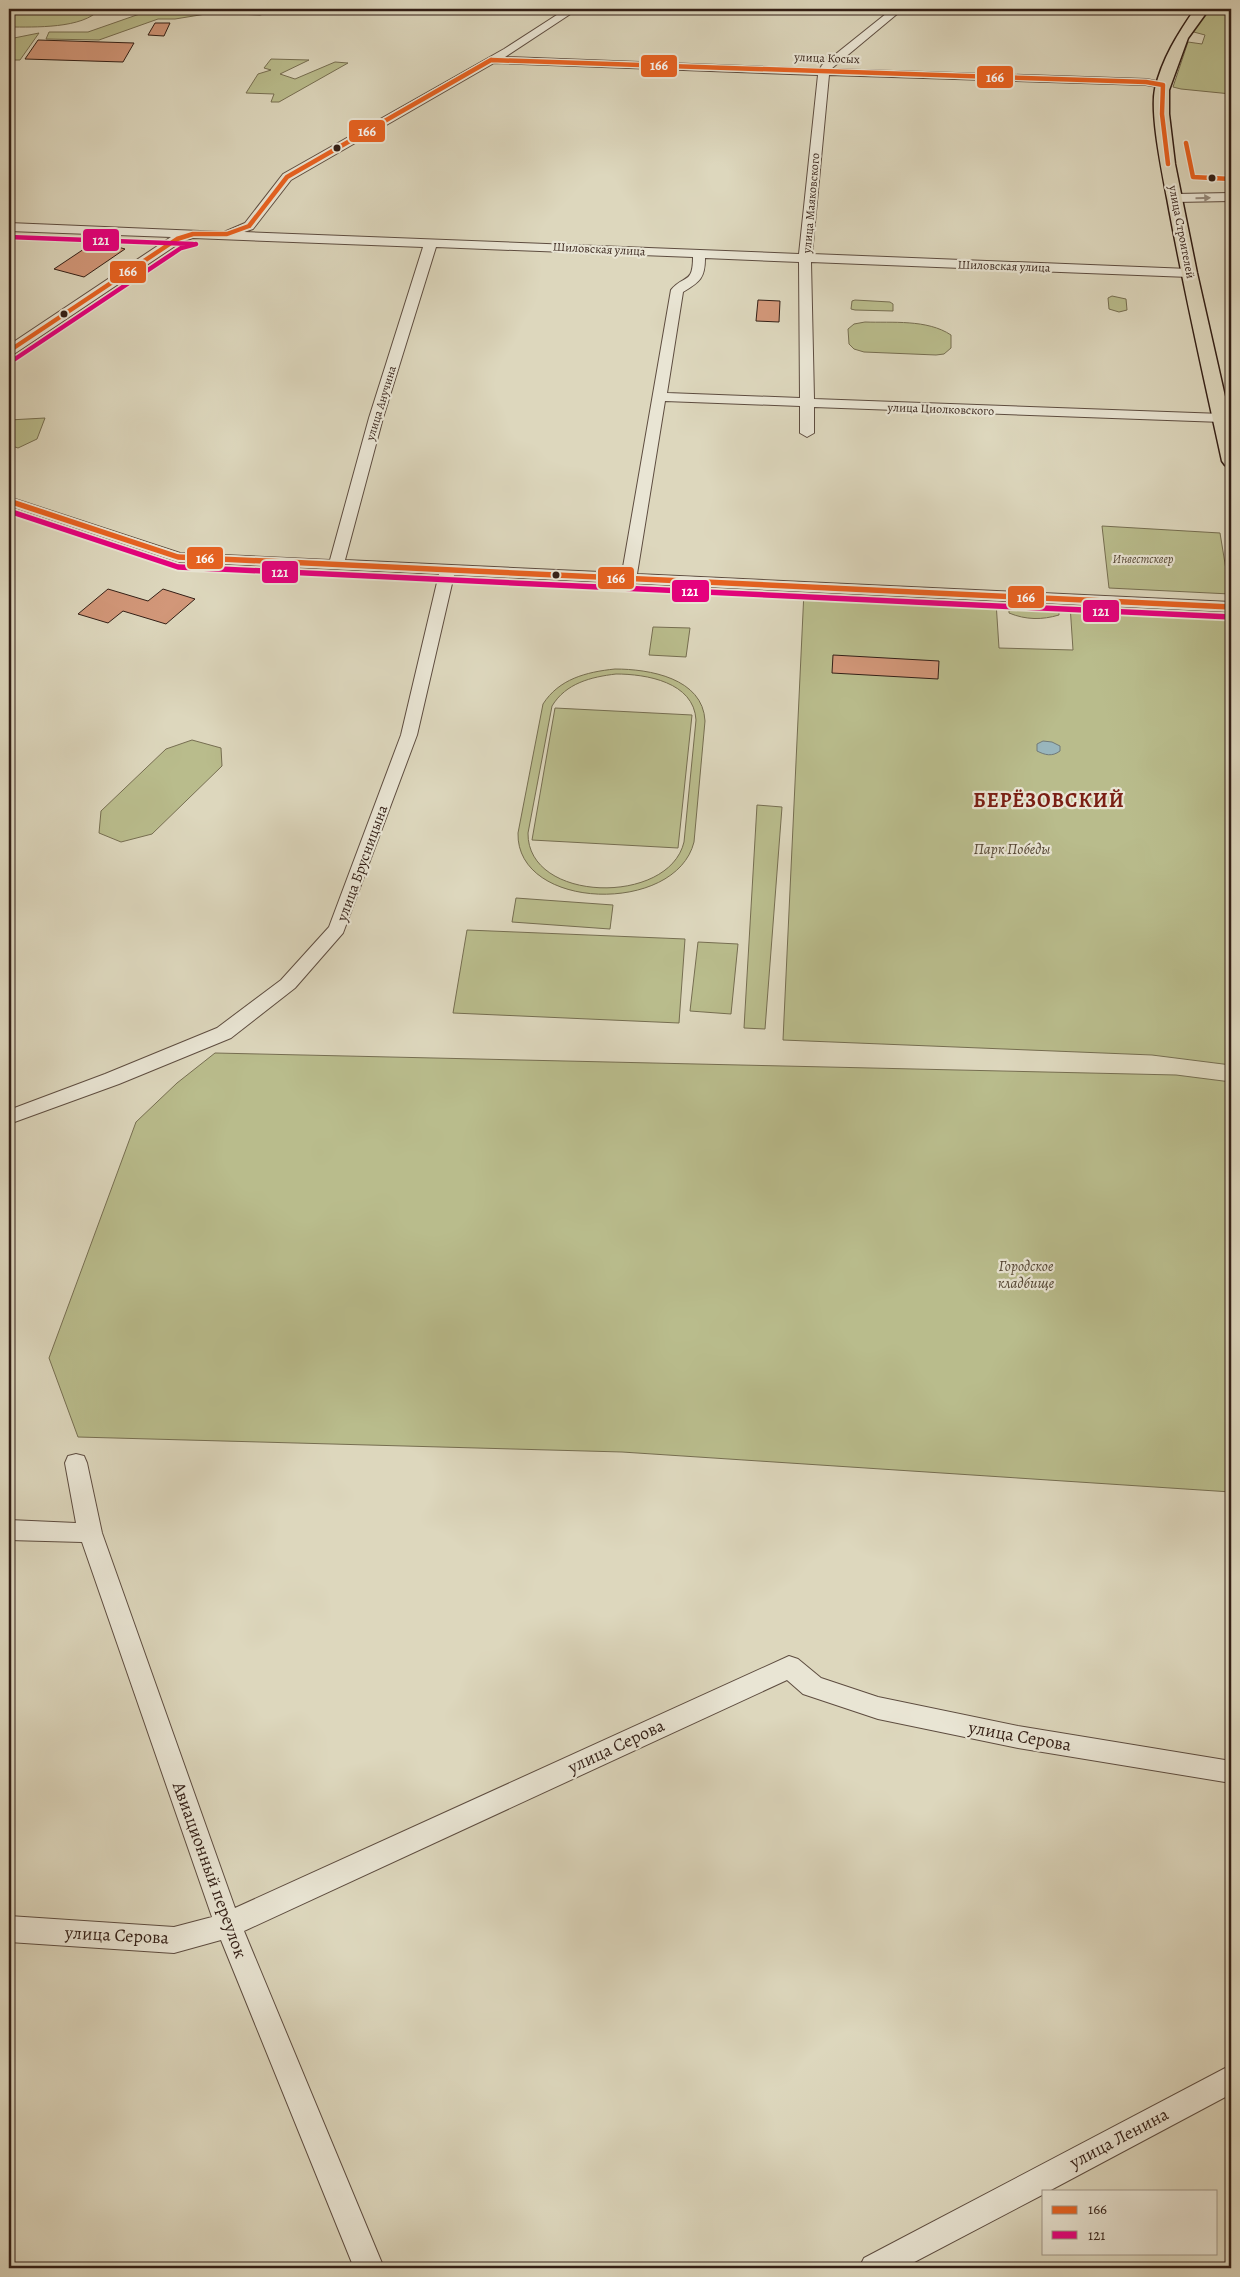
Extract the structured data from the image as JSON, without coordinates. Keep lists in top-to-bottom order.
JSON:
{
  "streets": {
    "main road": ["улица Строителей"],
    "street": [
      "улица Косых",
      "улица Маяковского",
      "Шиловская улица",
      "улица Анучина",
      "улица Циолковского",
      "улица Брусницына",
      "улица Серова",
      "Авиационный переулок",
      "улица Ленина"
    ]
  },
  "crossings": [
    ["улица Косых", "улица Маяковского"],
    ["улица Косых", "улица Строителей"],
    ["улица Маяковского", "Шиловская улица"],
    ["улица Маяковского", "улица Циолковского"],
    ["улица Строителей", "Шиловская улица"],
    ["улица Строителей", "улица Циолковского"],
    ["Шиловская улица", "улица Анучина"],
    ["улица Серова", "Авиационный переулок"]
  ],
  "districts": ["БЕРЁЗОВСКИЙ"],
  "parks": ["Инвестсквер", "Парк Победы", "Городское кладбище"],
  "lines": ["transit line 166", "transit line 121"],
  "legend": ["166", "121"]
}
